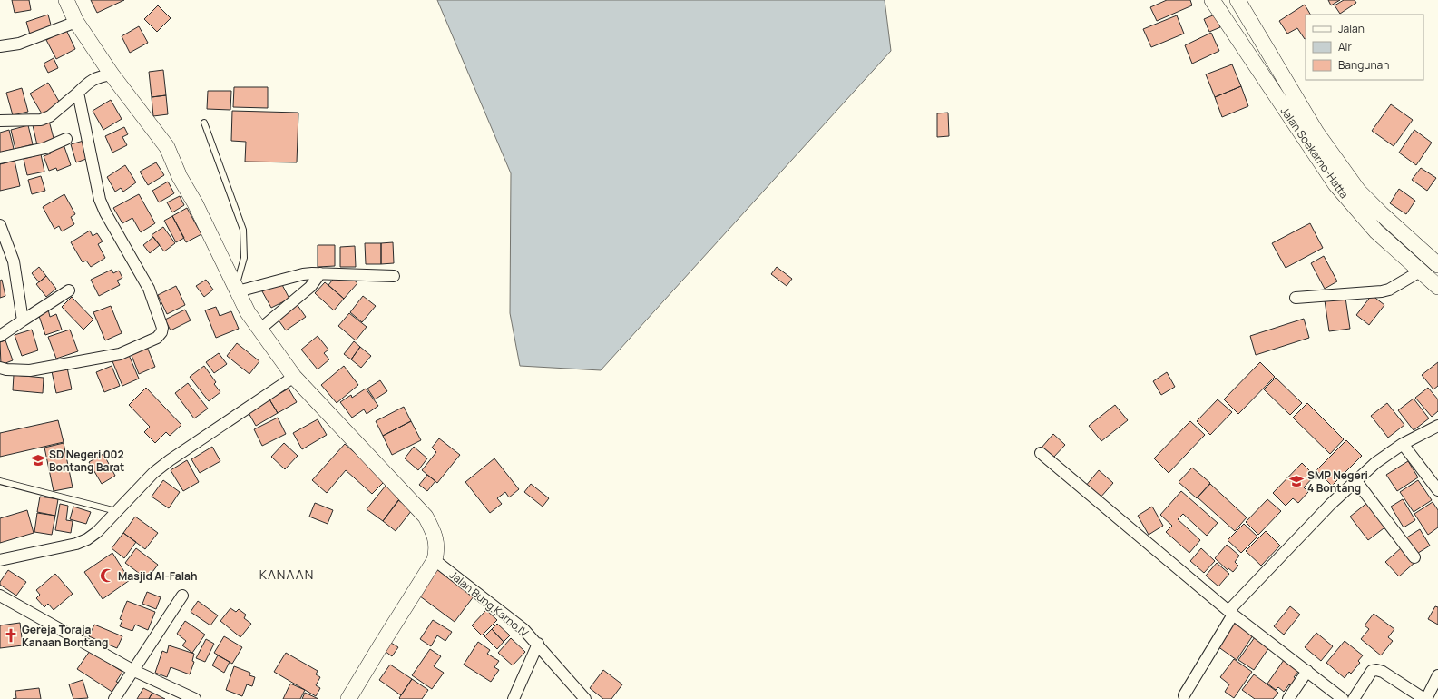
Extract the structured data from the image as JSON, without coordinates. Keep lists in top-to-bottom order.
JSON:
{
  "streets": {
    "street": ["Jalan Soekarno-Hatta", "Jalan Bung Karno IV"]
  },
  "districts": ["KANAAN"],
  "places": {
    "school or university": ["SD Negeri 002 Bontang Barat", "SMP Negeri 4 Bontang"],
    "mosque": ["Masjid Al-Falah"],
    "church": ["Gereja Toraja Kanaan Bontang"]
  },
  "legend": ["Jalan", "Air", "Bangunan"]
}
